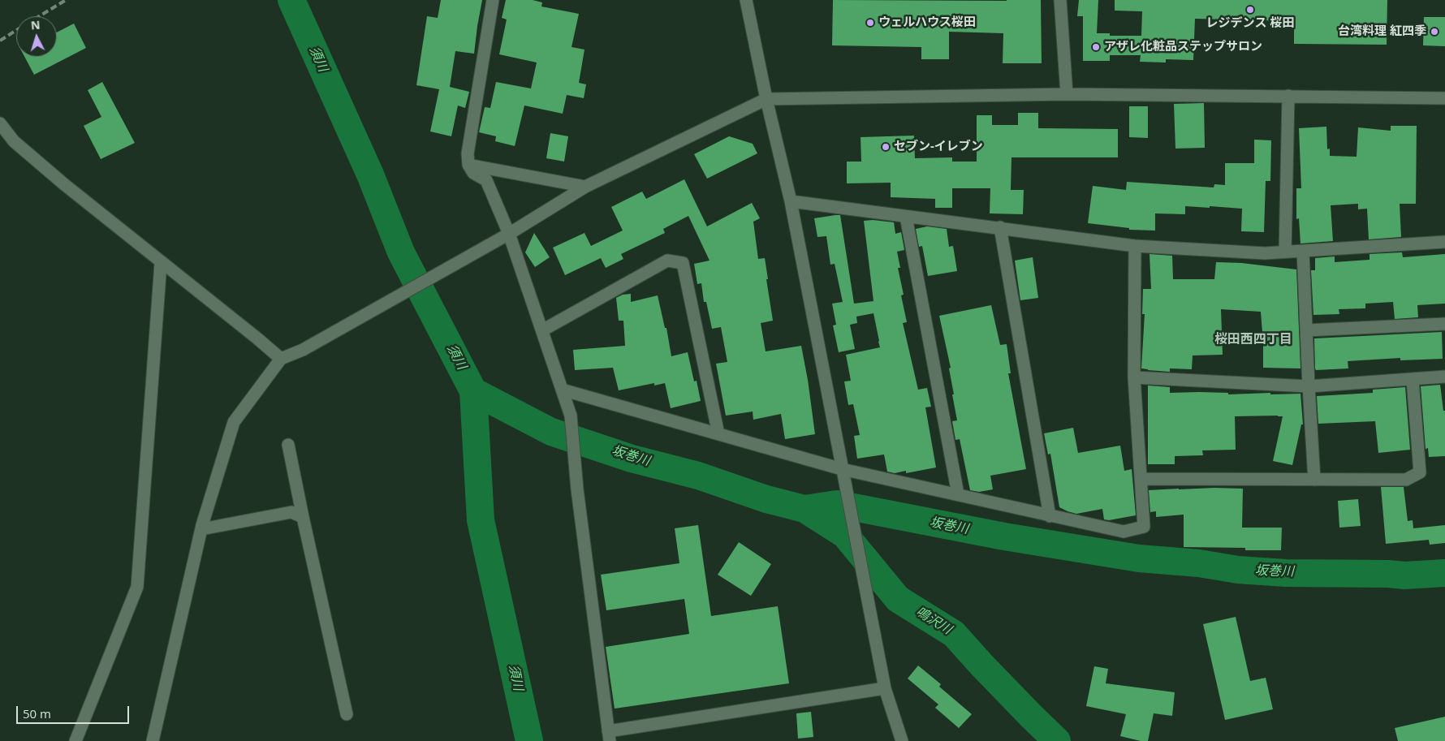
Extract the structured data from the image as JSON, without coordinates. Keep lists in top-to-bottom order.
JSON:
{
  "districts": ["桜田西四丁目"],
  "water": ["須川", "坂巻川", "鳴沢川"],
  "places": [
    "レジデンス 桜田",
    "ウェルハウス桜田",
    "台湾料理 紅四季",
    "アザレ化粧品ステップサロン",
    "セブン-イレブン"
  ],
  "scale_bar": "50 m",
  "north": "top"
}
